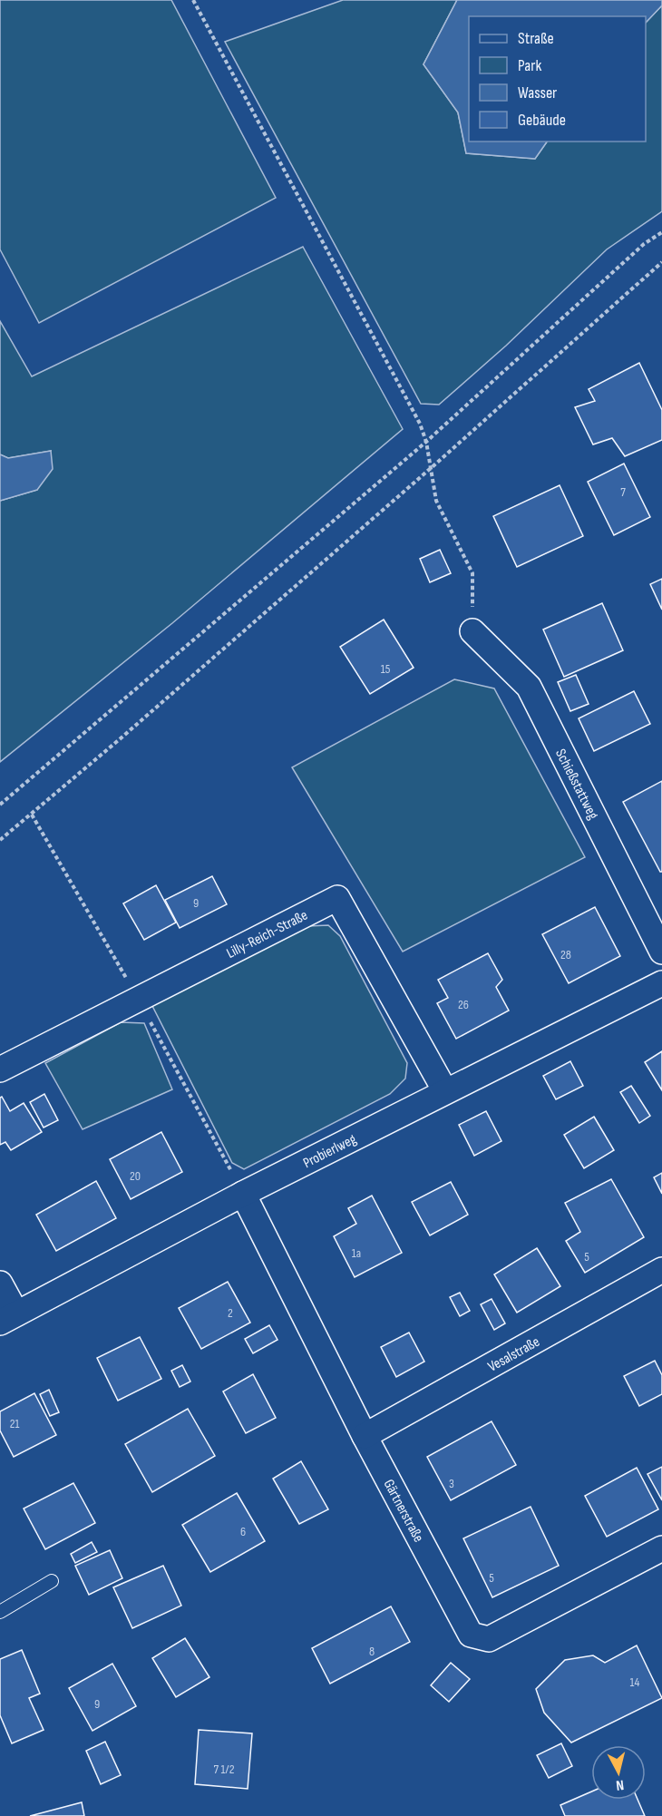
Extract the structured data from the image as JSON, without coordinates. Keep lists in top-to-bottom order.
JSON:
{
  "streets": {
    "street": [
      "Schießstattweg",
      "Lilly-Reich-Straße",
      "Probierlweg",
      "Vesalstraße",
      "Gärtnerstraße"
    ]
  },
  "crossings": [
    ["Lilly-Reich-Straße", "Probierlweg"],
    ["Probierlweg", "Gärtnerstraße"],
    ["Vesalstraße", "Gärtnerstraße"]
  ],
  "house_numbers": [
    "7",
    "15",
    "9",
    "28",
    "26",
    "20",
    "1a",
    "5",
    "2",
    "21",
    "3",
    "6",
    "5",
    "8",
    "14",
    "9",
    "7 1/2"
  ],
  "legend": [
    "Straße",
    "Park",
    "Wasser",
    "Gebäude"
  ],
  "north": "bottom"
}
